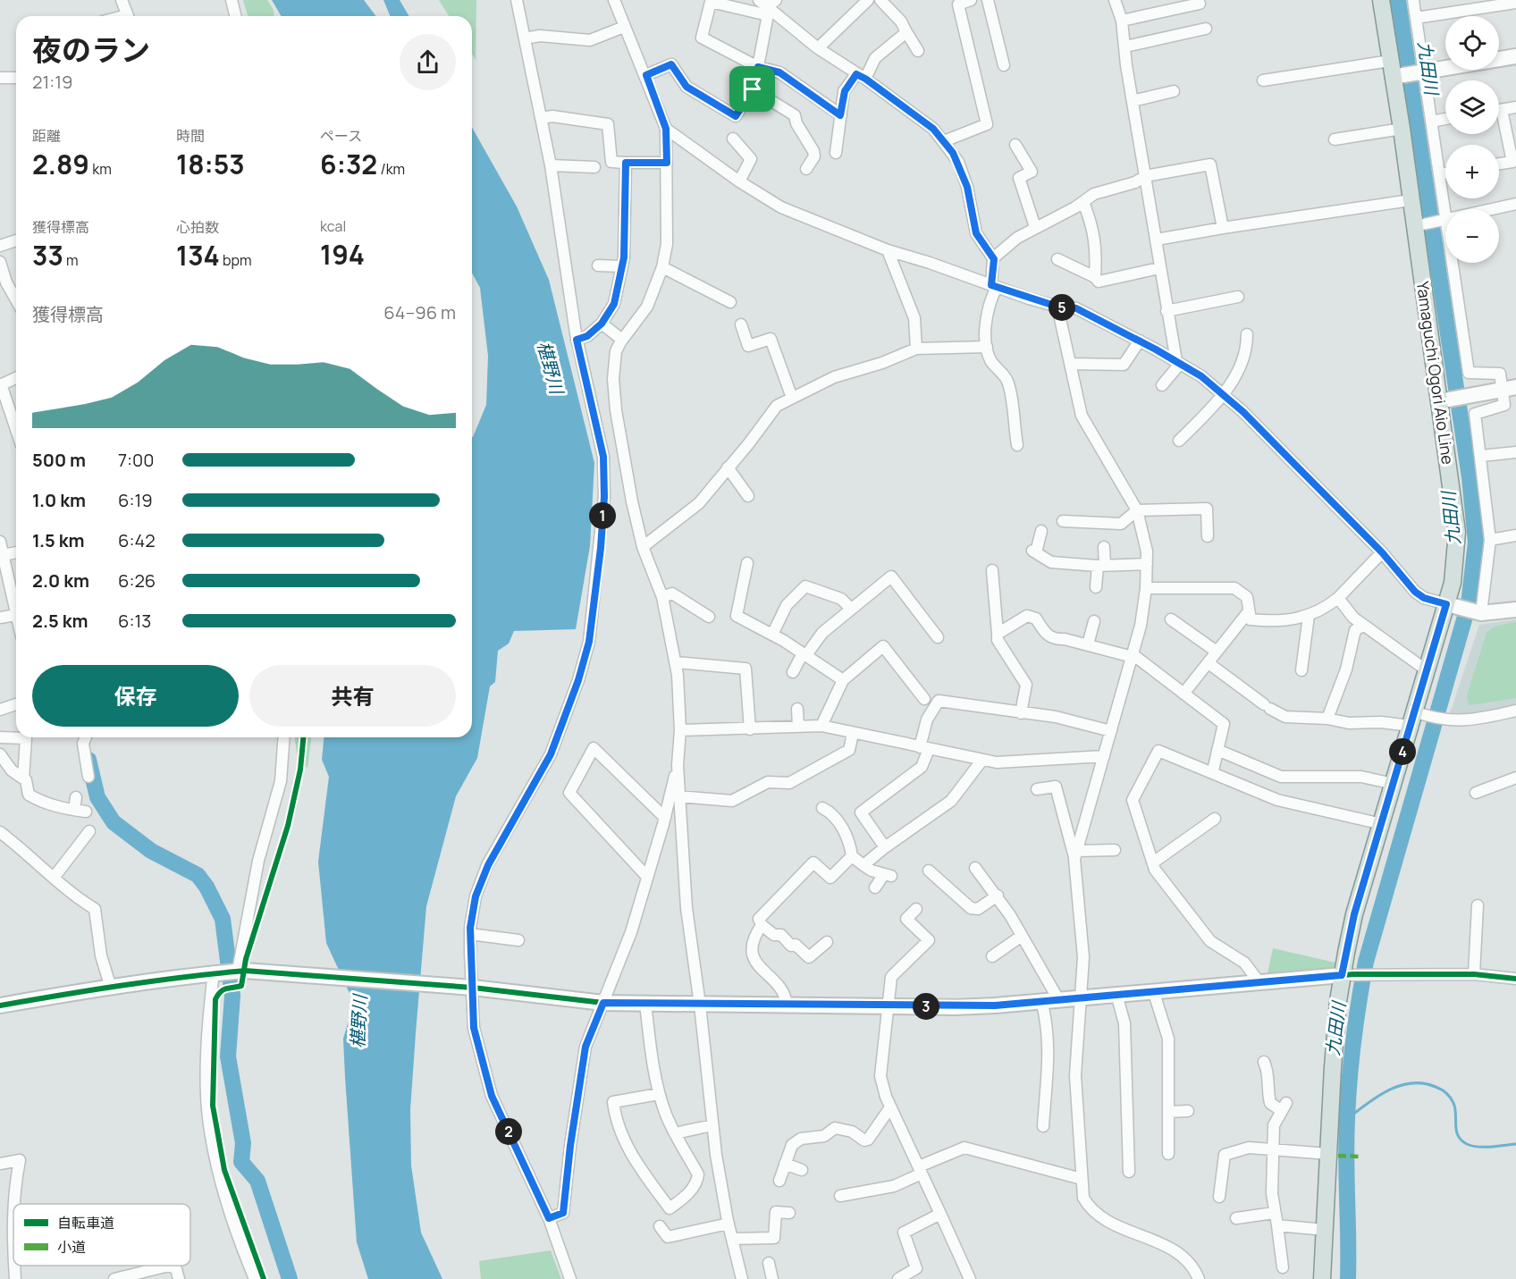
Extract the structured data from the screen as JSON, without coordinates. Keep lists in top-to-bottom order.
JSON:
{
  "streets": {
    "main road": ["Yamaguchi Ogori Aio Line"]
  },
  "water": ["九田川", "椹野川"],
  "legend": ["自転車道", "小道"],
  "page": {
    "map_buttons": ["+", "−"],
    "heading": ["夜のラン", "21:19"],
    "stats": [
      ["距離", "2.89 km"],
      ["時間", "18:53"],
      ["ペース", "6:32 /km"],
      ["獲得標高", "33 m"],
      ["心拍数", "134 bpm"],
      ["kcal", "194"]
    ],
    "chart": ["獲得標高", "64–96 m"],
    "pins": [
      "5",
      "1",
      "4",
      "3",
      "2"
    ],
    "list": [
      {
        "name": "500 m",
        "note": "7:00"
      },
      {
        "name": "1.0 km",
        "note": "6:19"
      },
      {
        "name": "1.5 km",
        "note": "6:42"
      },
      {
        "name": "2.0 km",
        "note": "6:26"
      },
      {
        "name": "2.5 km",
        "note": "6:13"
      }
    ],
    "buttons": ["保存", "共有"]
  }
}
